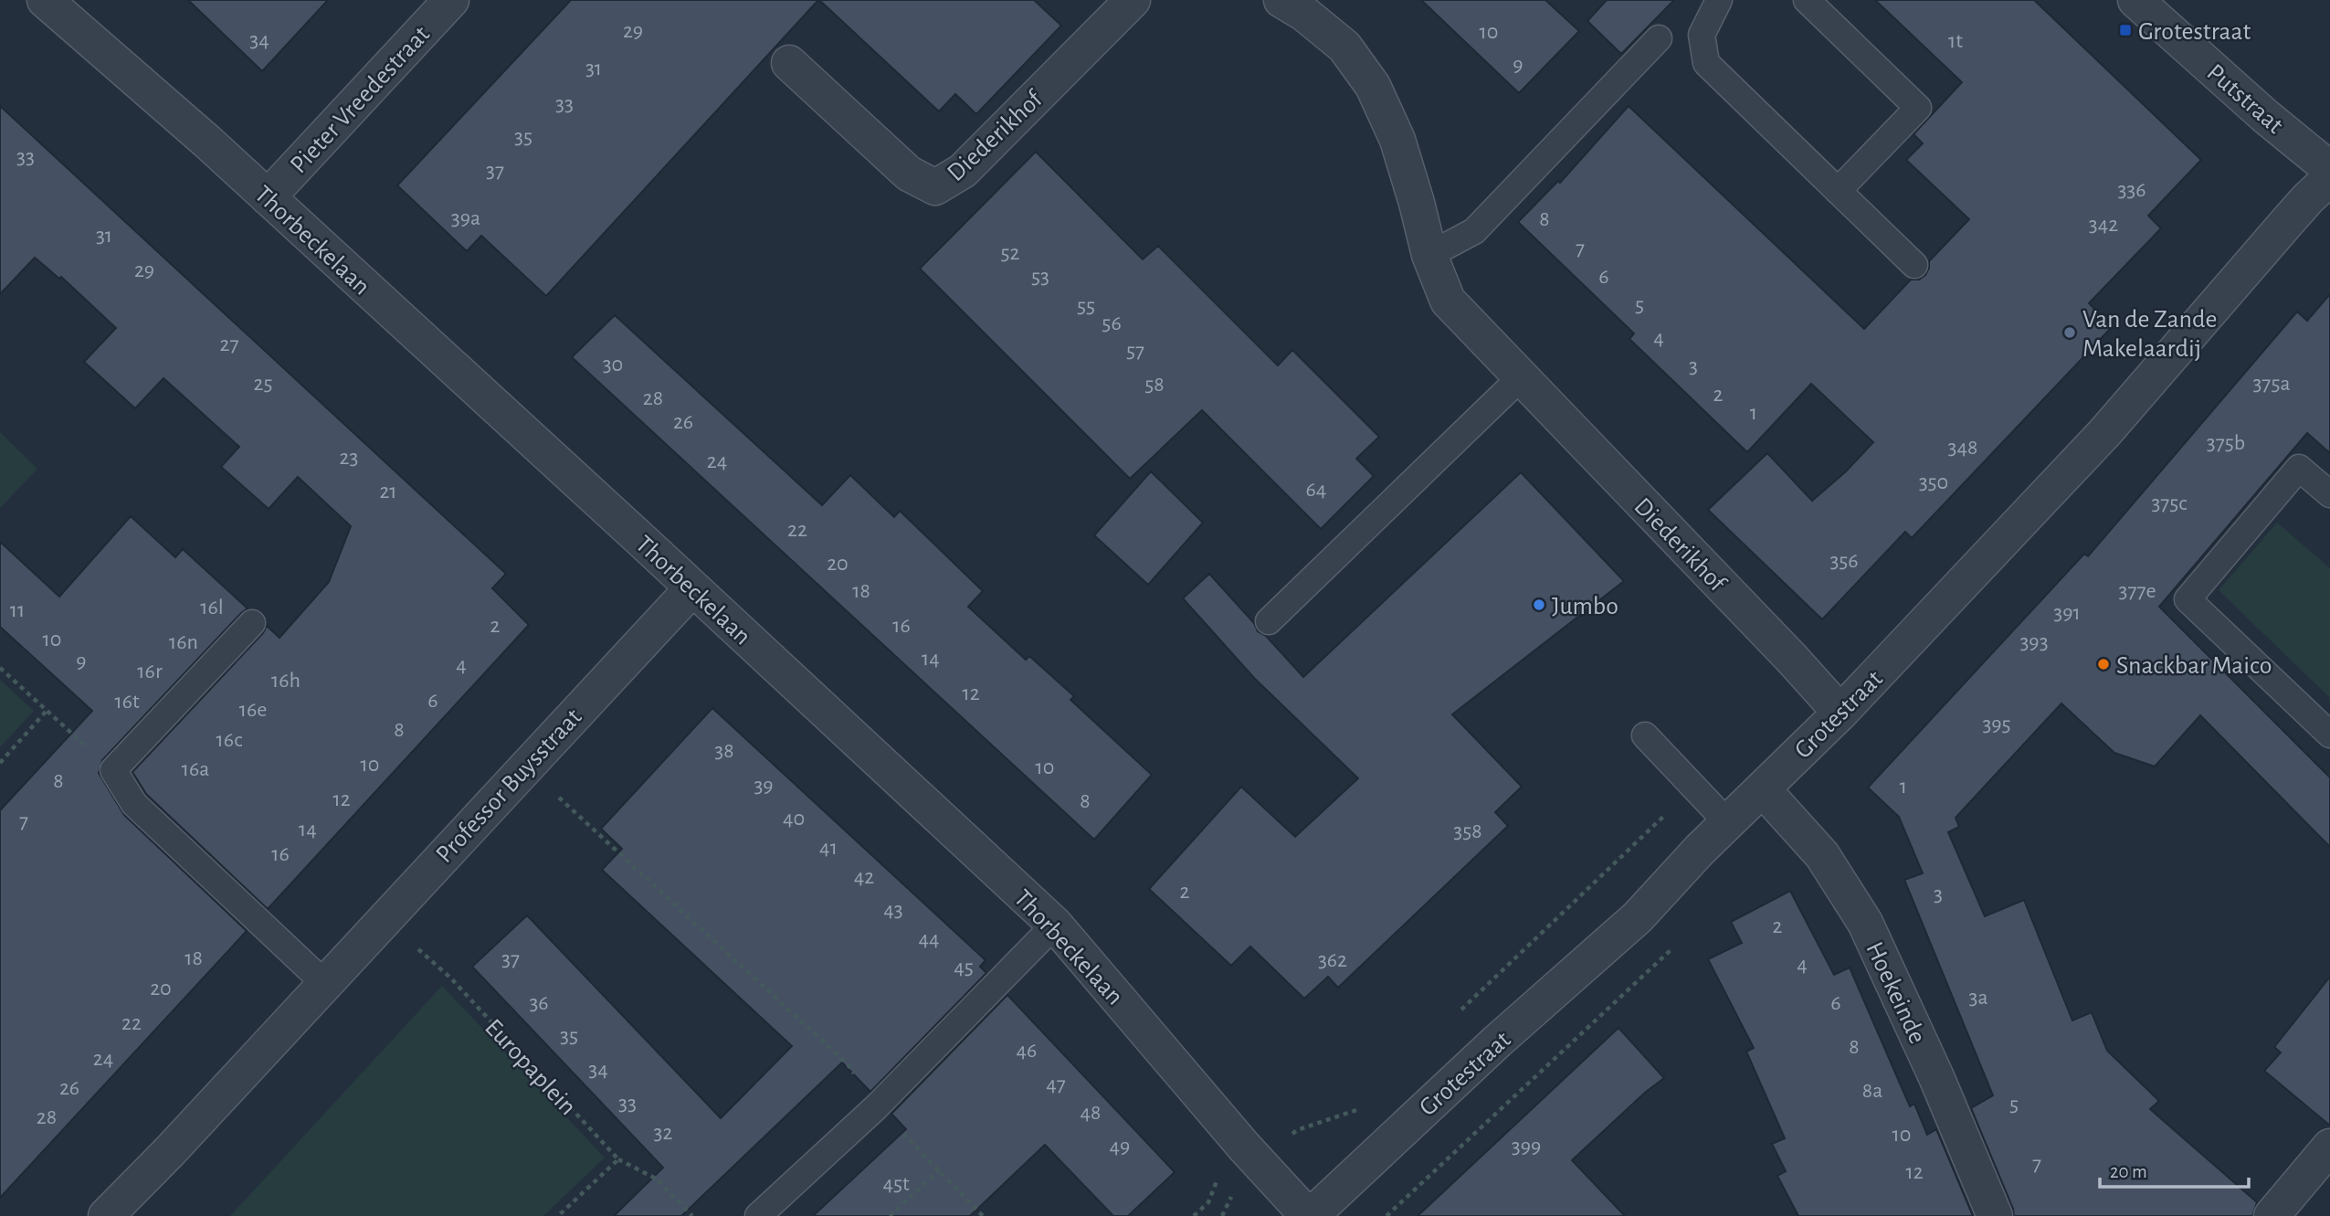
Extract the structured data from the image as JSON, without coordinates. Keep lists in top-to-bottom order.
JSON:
{
  "streets": {
    "street": [
      "Putstraat",
      "Pieter Vreedestraat",
      "Diederikhof",
      "Thorbeckelaan",
      "Grotestraat",
      "Professor Buysstraat",
      "Hoekeinde"
    ],
    "path": ["Europaplein"]
  },
  "crossings": [
    ["Pieter Vreedestraat", "Thorbeckelaan"],
    ["Diederikhof", "Grotestraat"],
    ["Thorbeckelaan", "Grotestraat"],
    ["Thorbeckelaan", "Professor Buysstraat"],
    ["Grotestraat", "Hoekeinde"],
    ["Professor Buysstraat", "Europaplein"]
  ],
  "places": {
    "transit": ["Grotestraat"],
    "other": ["Van de Zande Makelaardij", "Jumbo", "Snackbar Maico"]
  },
  "house_numbers": [
    "29",
    "10",
    "34",
    "1t",
    "9",
    "31",
    "33",
    "35",
    "33",
    "37",
    "336",
    "39a",
    "8",
    "342",
    "31",
    "7",
    "52",
    "29",
    "53",
    "6",
    "5",
    "55",
    "56",
    "4",
    "27",
    "57",
    "30",
    "3",
    "25",
    "375a",
    "58",
    "2",
    "28",
    "1",
    "26",
    "375b",
    "348",
    "23",
    "24",
    "350",
    "64",
    "21",
    "375c",
    "22",
    "356",
    "20",
    "18",
    "377e",
    "16l",
    "11",
    "391",
    "2",
    "16",
    "10",
    "16n",
    "393",
    "14",
    "9",
    "4",
    "16r",
    "16h",
    "12",
    "6",
    "16t",
    "16e",
    "395",
    "8",
    "16c",
    "38",
    "10",
    "10",
    "16a",
    "8",
    "39",
    "1",
    "12",
    "8",
    "40",
    "7",
    "14",
    "358",
    "41",
    "16",
    "42",
    "2",
    "3",
    "43",
    "2",
    "44",
    "18",
    "37",
    "362",
    "4",
    "45",
    "20",
    "3a",
    "36",
    "6",
    "22",
    "35",
    "8",
    "46",
    "24",
    "34",
    "47",
    "26",
    "8a",
    "33",
    "5",
    "48",
    "28",
    "32",
    "10",
    "49",
    "399",
    "7",
    "12",
    "45t"
  ],
  "scale_bar": "20 m"
}
